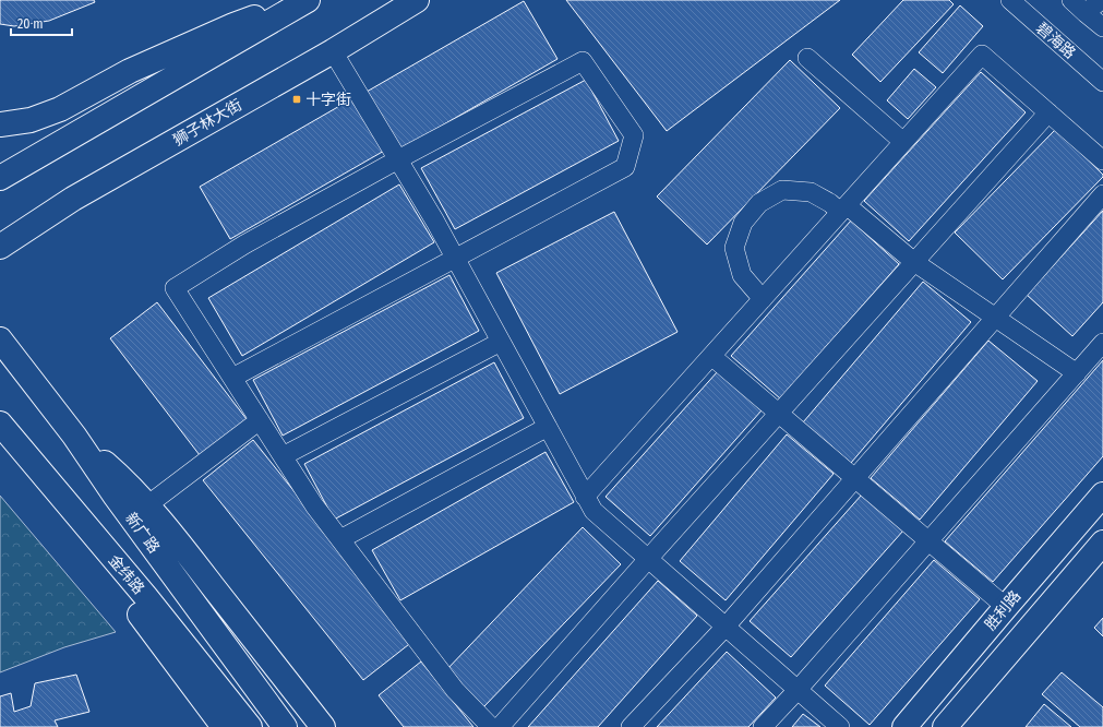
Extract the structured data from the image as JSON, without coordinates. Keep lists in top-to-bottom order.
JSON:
{
  "streets": {
    "main road": [
      "狮子林大街",
      "新广路",
      "金纬路",
      "胜利路"
    ],
    "street": ["碧海路"]
  },
  "places": {
    "transit": ["十字街"]
  },
  "scale_bar": "20 m"
}
